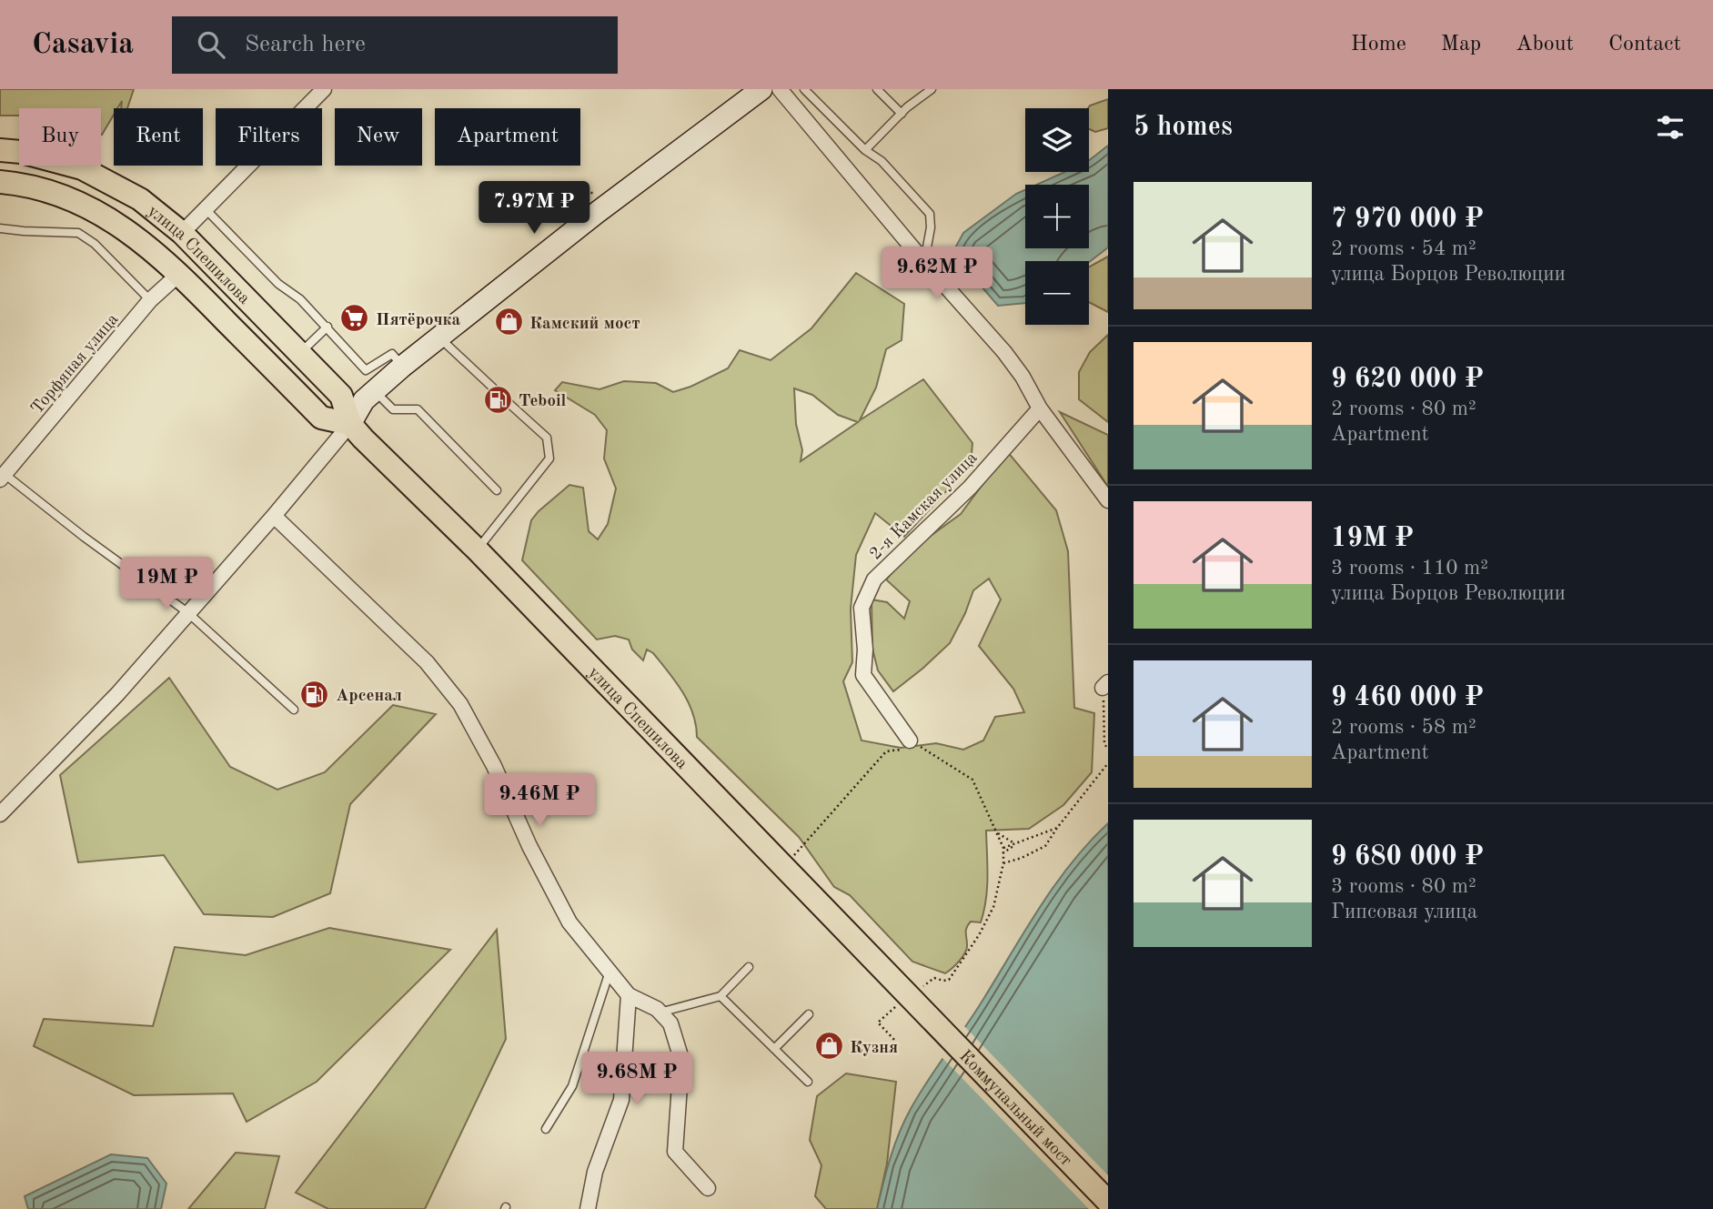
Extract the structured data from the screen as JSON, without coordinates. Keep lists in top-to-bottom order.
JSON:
{
  "streets": {
    "main road": ["улица Спешилова", "Коммунальный мост"],
    "street": ["Торфяная улица", "2-я Камская улица"]
  },
  "crossings": [
    ["улица Спешилова", "Торфяная улица"],
    ["улица Спешилова", "Коммунальный мост"]
  ],
  "places": {
    "supermarket": ["Пятёрочка"],
    "shop": ["Камский мост", "Кузня"],
    "fuel station": ["Teboil", "Арсенал"]
  },
  "page": {
    "header": "Casavia",
    "search": "Search here",
    "nav": [
      "Home",
      "Map",
      "About",
      "Contact"
    ],
    "heading": "5 homes",
    "map_buttons": ["+", "−"],
    "chip": [
      "Buy",
      "Rent",
      "Filters",
      "New",
      "Apartment"
    ],
    "list": [
      {
        "name": "7 970 000 ₽",
        "note": "2 rooms · 54 m² · улица Борцов Революции"
      },
      {
        "name": "9 620 000 ₽",
        "note": "2 rooms · 80 m² · Apartment"
      },
      {
        "name": "19M ₽",
        "note": "3 rooms · 110 m² · улица Борцов Революции"
      },
      {
        "name": "9 460 000 ₽",
        "note": "2 rooms · 58 m² · Apartment"
      },
      {
        "name": "9 680 000 ₽",
        "note": "3 rooms · 80 m² · Гипсовая улица"
      }
    ],
    "price": [
      "7.97M ₽",
      "9.62M ₽",
      "19M ₽",
      "9.46M ₽",
      "9.68M ₽"
    ]
  }
}
